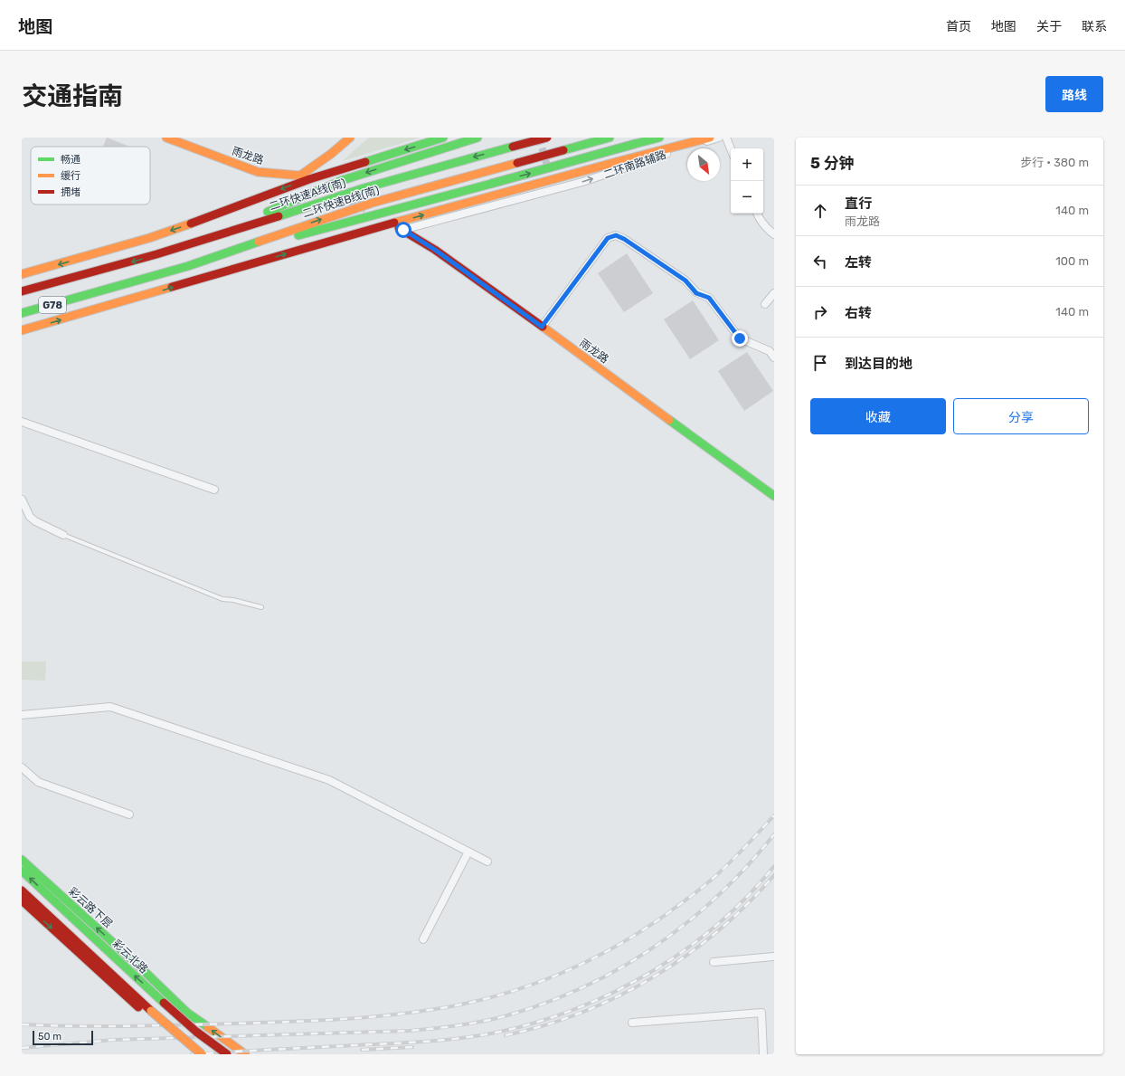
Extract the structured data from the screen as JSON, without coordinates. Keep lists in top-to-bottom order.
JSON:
{
  "streets": {
    "main road": [
      "雨龙路",
      "二环快速A线(南)",
      "二环快速B线(南)",
      "G78",
      "彩云路下层",
      "彩云北路"
    ],
    "street": ["二环南路辅路"]
  },
  "crossings": [
    ["雨龙路", "二环南路辅路"]
  ],
  "one_way": ["二环南路辅路"],
  "legend": ["畅通", "缓行", "拥堵"],
  "scale_bar": "50 m",
  "north": "bottom right",
  "page": {
    "header": "地图",
    "nav": [
      "首页",
      "地图",
      "关于",
      "联系"
    ],
    "title": "交通指南",
    "buttons": [
      "路线",
      ["收藏", "分享"]
    ],
    "heading": ["5 分钟", "步行 · 380 m"],
    "map_buttons": ["+", "−"],
    "list": [
      ["直行", "雨龙路", "140 m"],
      ["左转", "100 m"],
      ["右转", "140 m"],
      "到达目的地"
    ],
    "scale": "50 m"
  }
}
